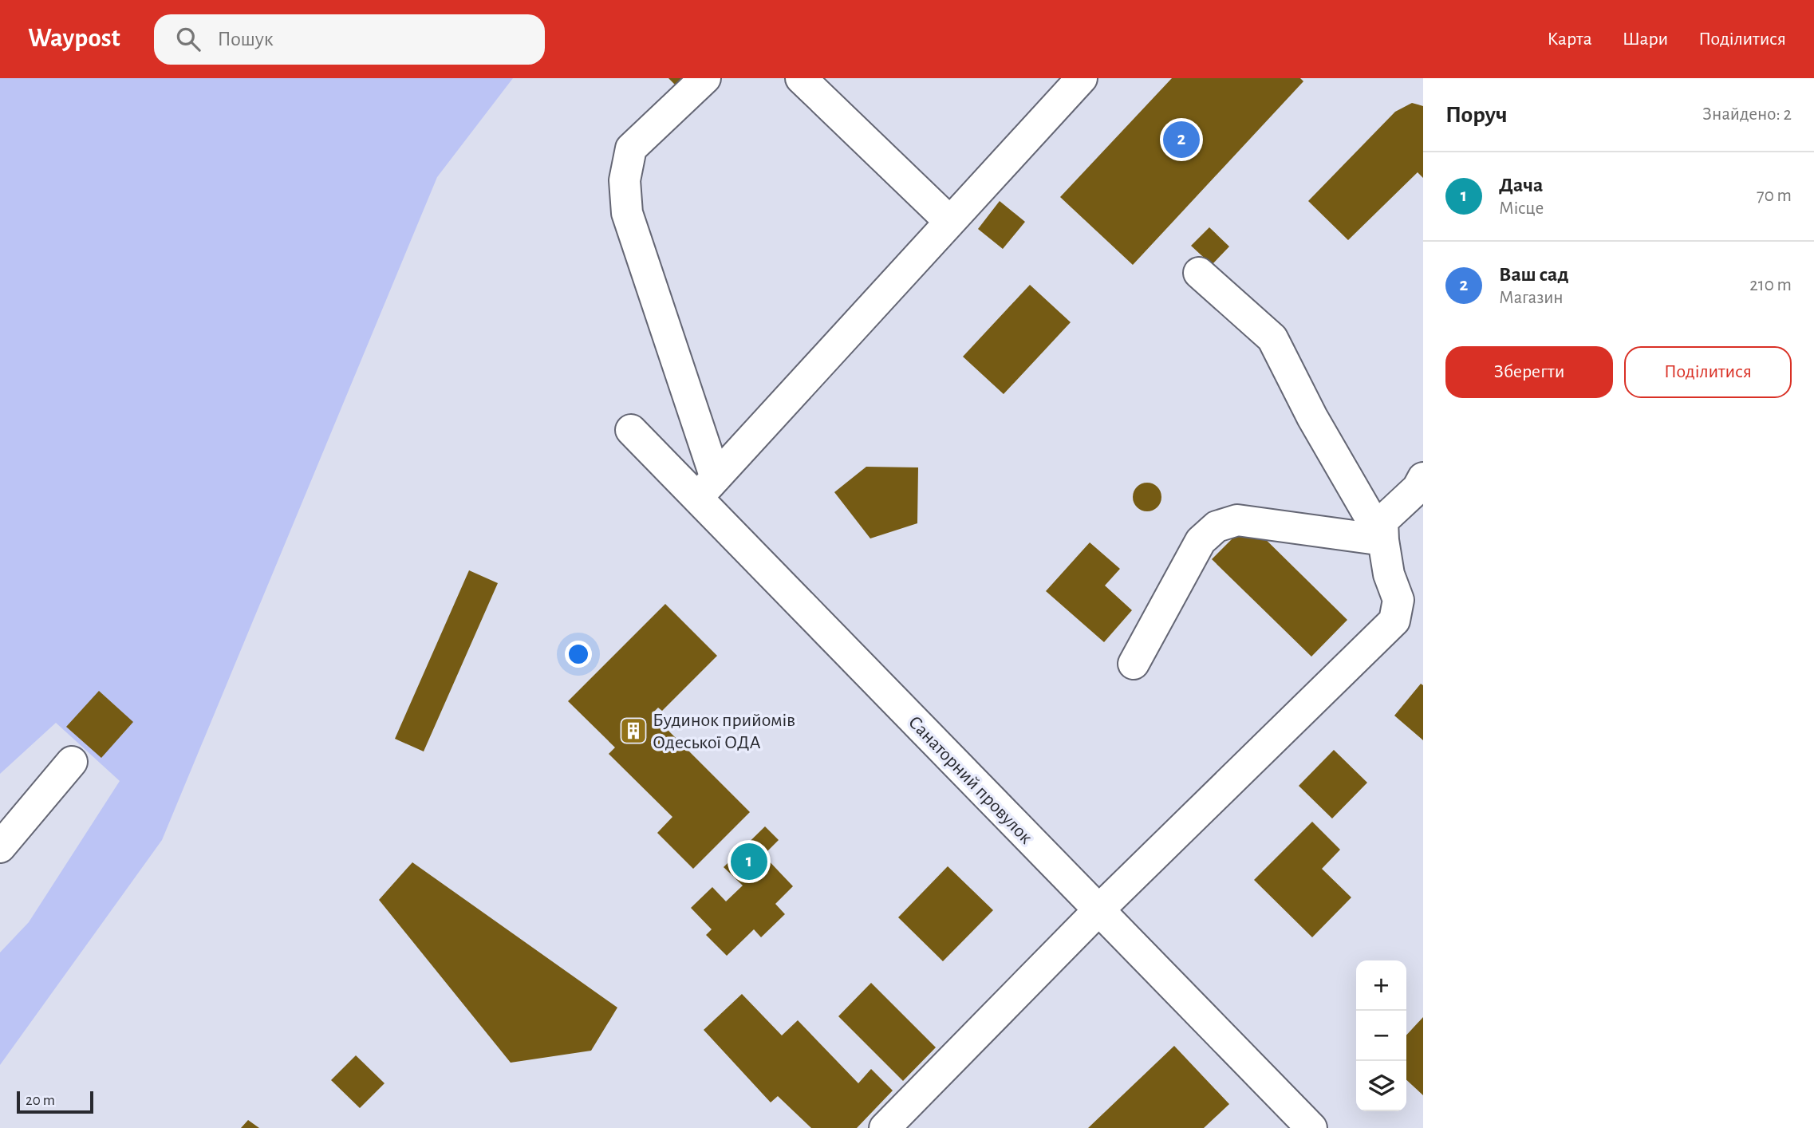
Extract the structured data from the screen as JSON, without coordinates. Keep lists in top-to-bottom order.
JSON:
{
  "streets": {
    "street": ["Санаторний провулок"]
  },
  "places": {
    "building": ["Будинок прийомів Одеської ОДА"]
  },
  "scale_bar": "20 m",
  "page": {
    "header": "Waypost",
    "search": "Пошук",
    "nav": ["Карта", "Шари", "Поділитися"],
    "heading": ["Поруч", "Знайдено: 2"],
    "pins": ["2", "1"],
    "list": [
      {
        "mark": "1",
        "name": "Дача",
        "note": "Місце",
        "value": "70 m"
      },
      {
        "mark": "2",
        "name": "Ваш сад",
        "note": "Магазин",
        "value": "210 m"
      }
    ],
    "buttons": ["Зберегти", "Поділитися"],
    "map_buttons": ["+", "−"],
    "scale": "20 m"
  }
}
